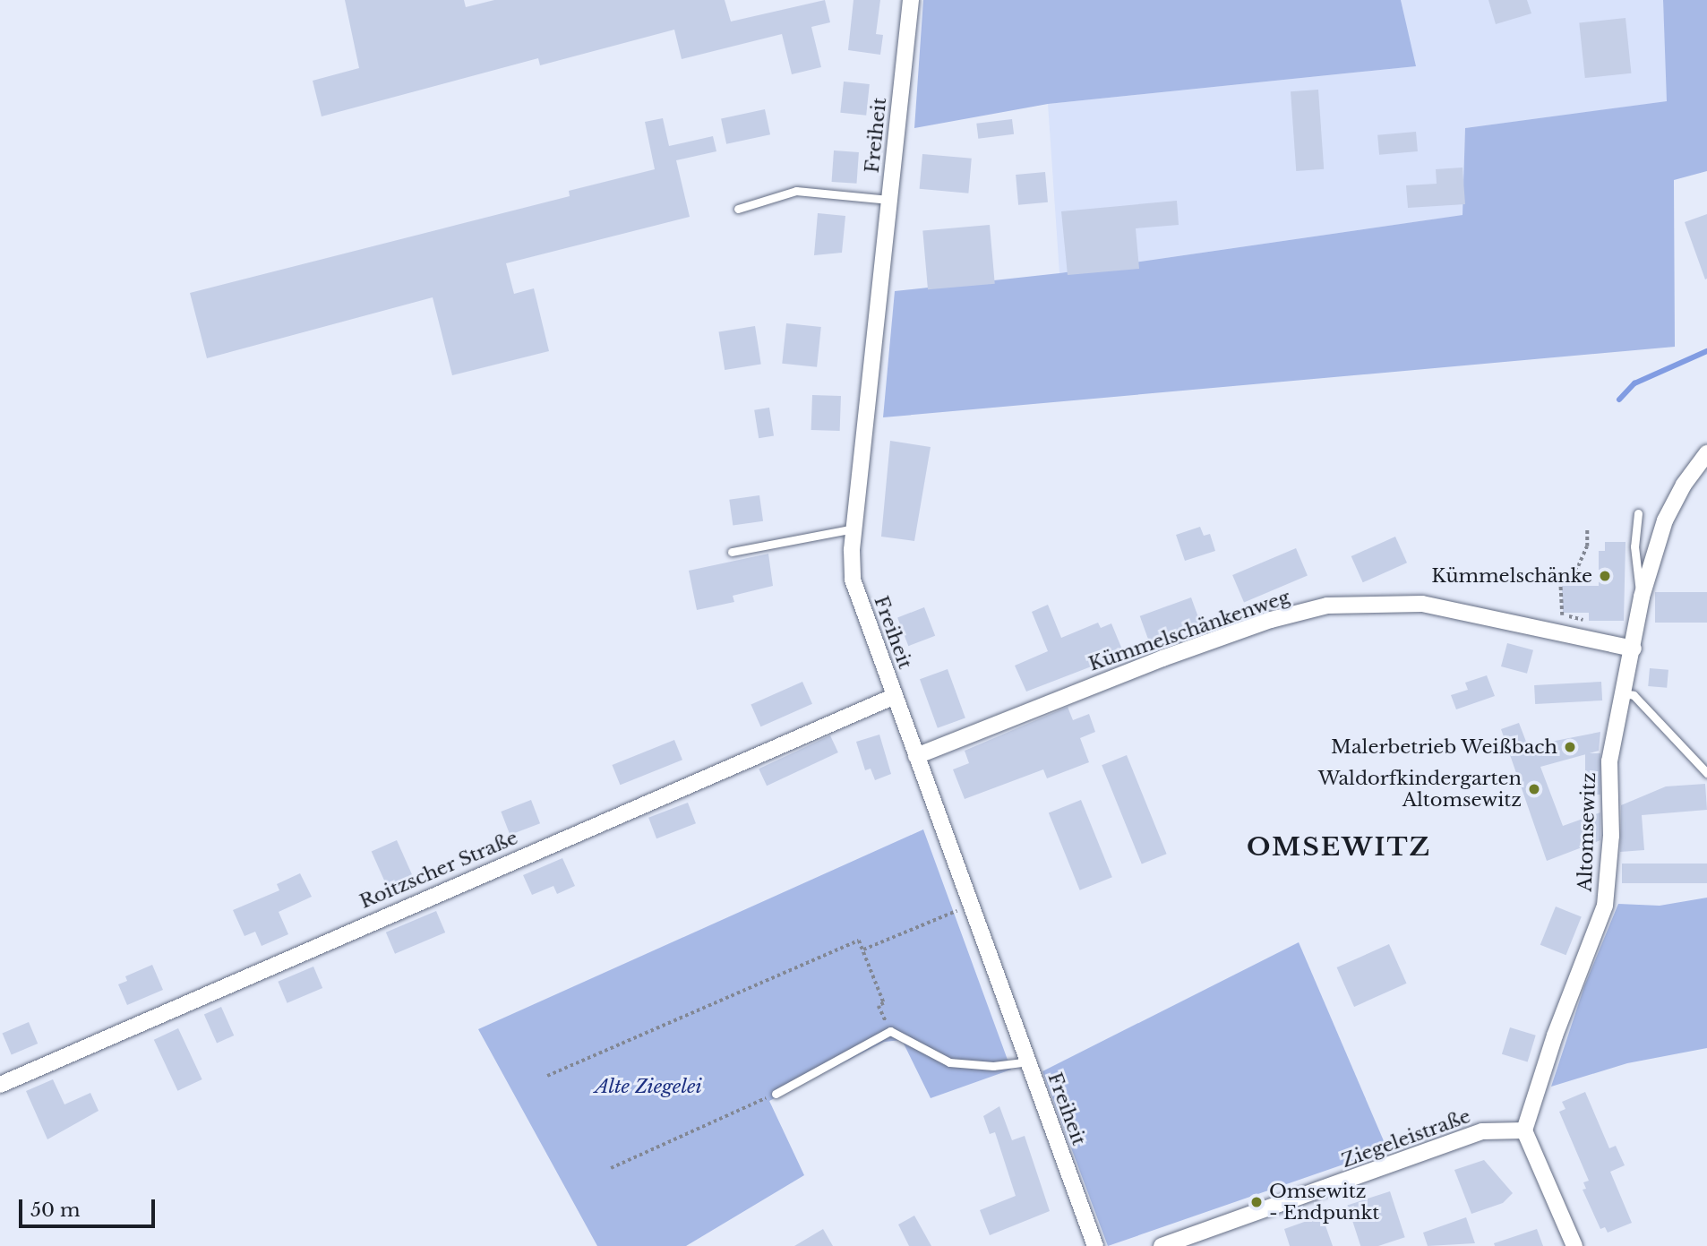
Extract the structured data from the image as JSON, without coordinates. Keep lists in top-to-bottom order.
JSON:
{
  "streets": {
    "street": [
      "Freiheit",
      "Kümmelschänkenweg",
      "Altomsewitz",
      "Roitzscher Straße",
      "Ziegeleistraße"
    ]
  },
  "crossings": [
    ["Freiheit", "Kümmelschänkenweg"],
    ["Freiheit", "Roitzscher Straße"],
    ["Kümmelschänkenweg", "Altomsewitz"],
    ["Altomsewitz", "Ziegeleistraße"]
  ],
  "districts": ["OMSEWITZ"],
  "parks": ["Alte Ziegelei"],
  "places": [
    "Kümmelschänke",
    "Malerbetrieb Weißbach",
    "Waldorfkindergarten Altomsewitz",
    "Omsewitz - Endpunkt"
  ],
  "scale_bar": "50 m"
}
